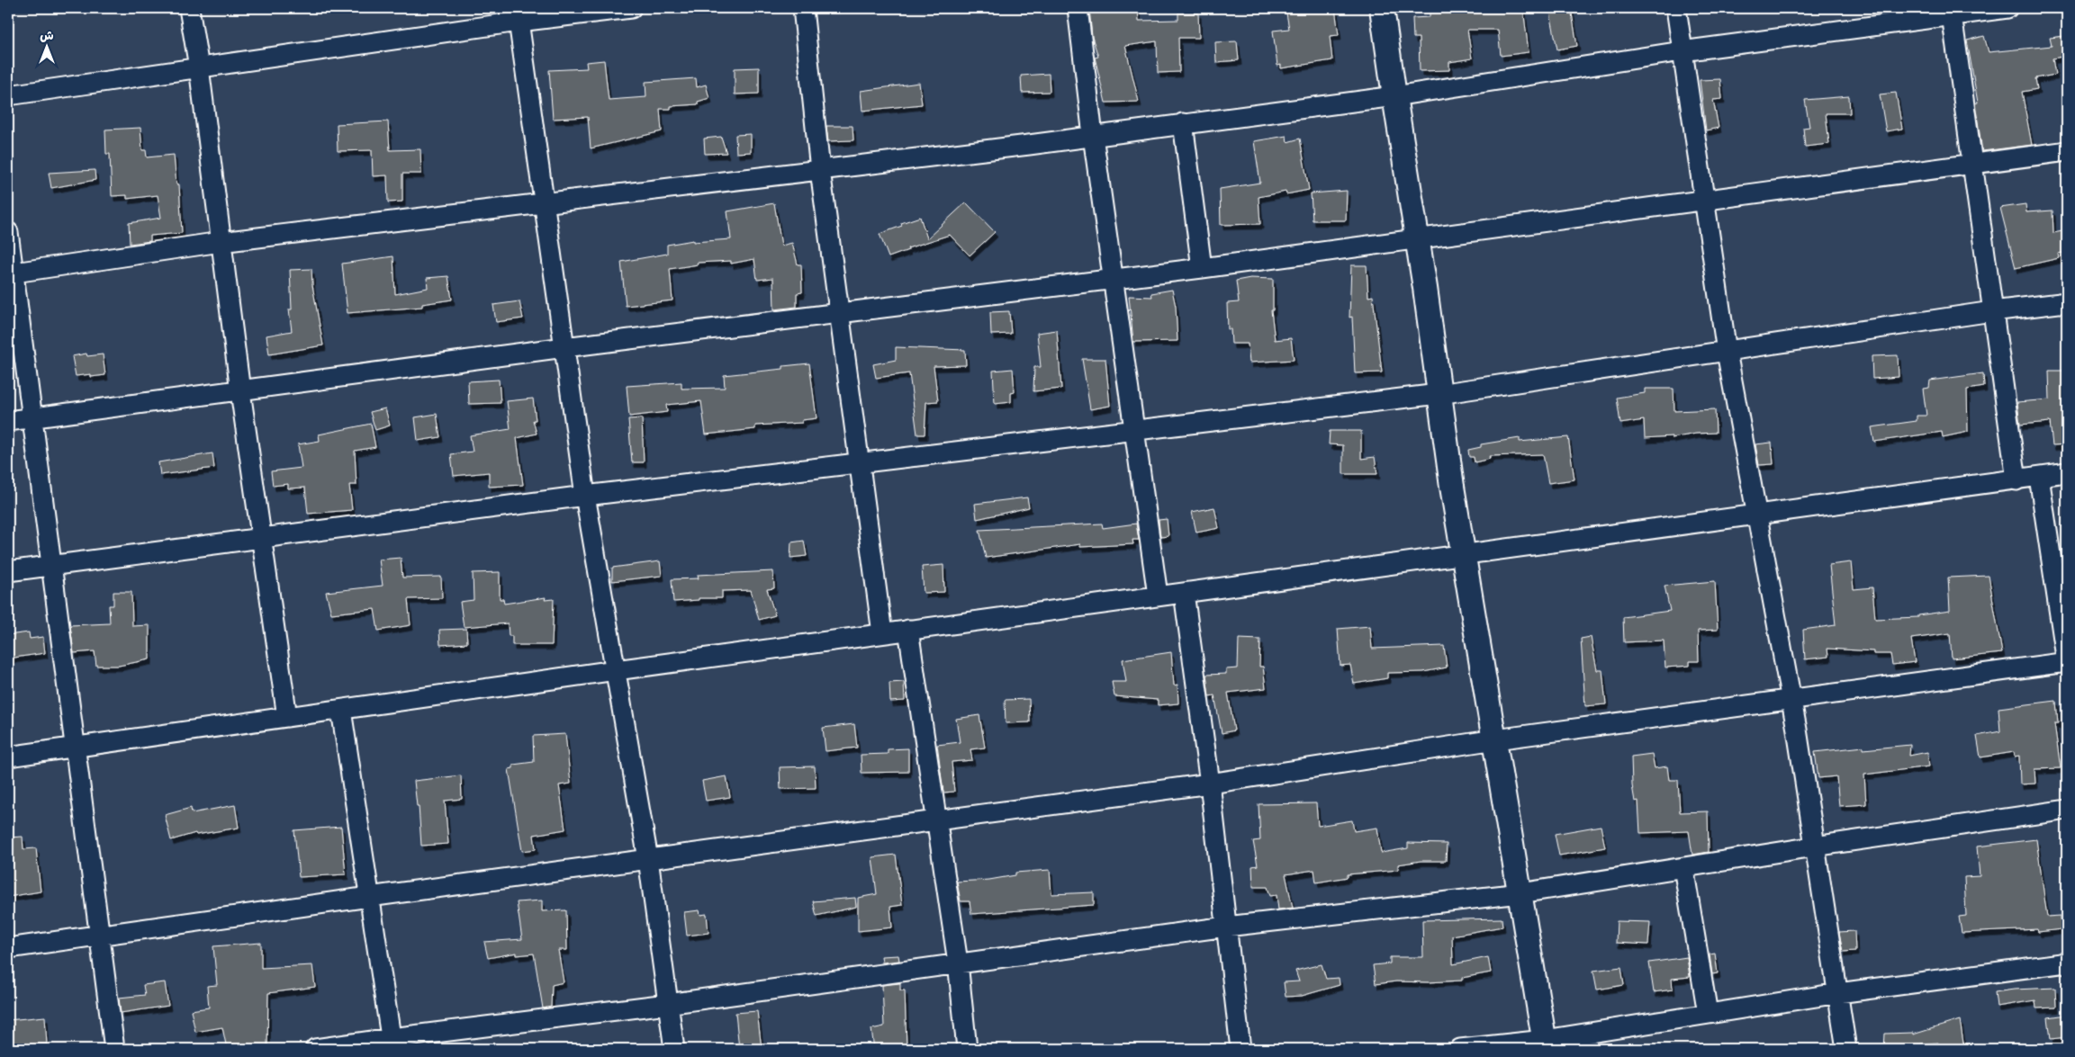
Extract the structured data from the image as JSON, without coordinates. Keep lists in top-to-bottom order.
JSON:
{
  "north": "top"
}
